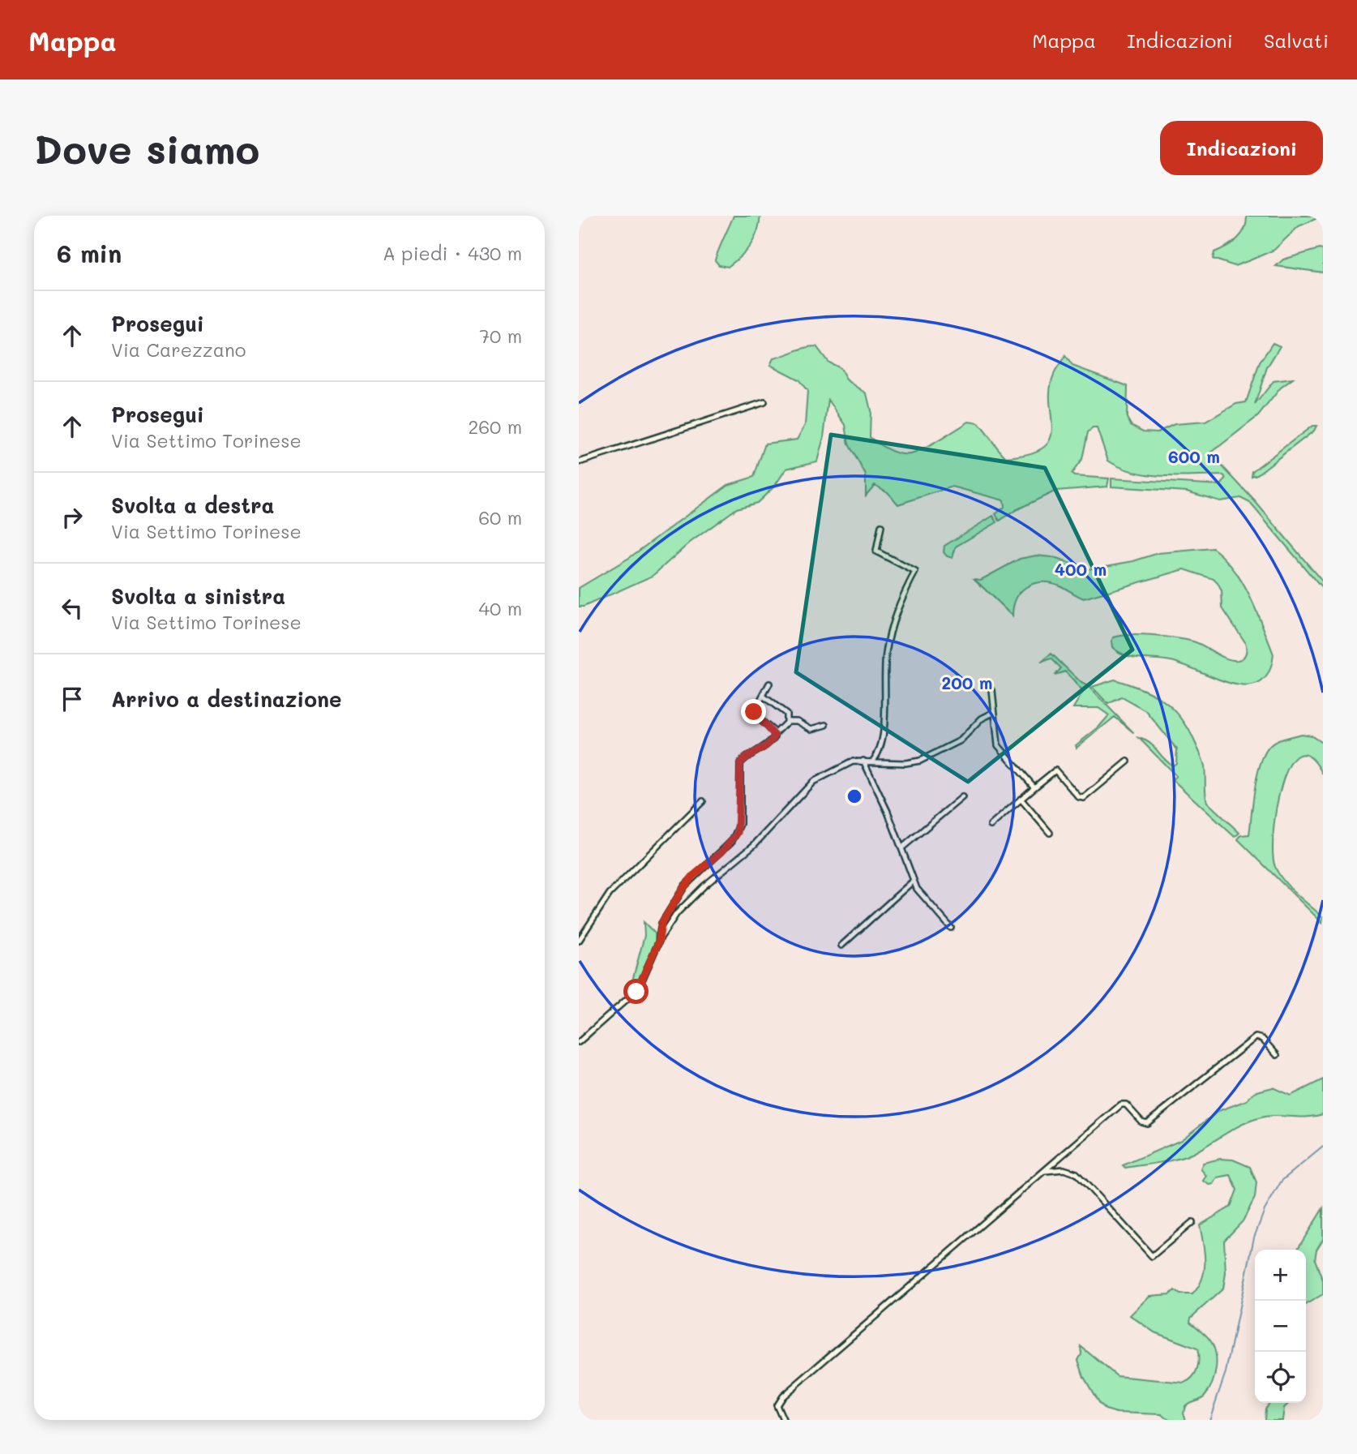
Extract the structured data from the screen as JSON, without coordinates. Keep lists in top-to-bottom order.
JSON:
{
  "page": {
    "header": "Mappa",
    "nav": ["Mappa", "Indicazioni", "Salvati"],
    "buttons": "Indicazioni",
    "title": "Dove siamo",
    "heading": ["6 min", "A piedi · 430 m"],
    "list": [
      ["Prosegui", "Via Carezzano", "70 m"],
      ["Prosegui", "Via Settimo Torinese", "260 m"],
      ["Svolta a destra", "Via Settimo Torinese", "60 m"],
      ["Svolta a sinistra", "Via Settimo Torinese", "40 m"],
      "Arrivo a destinazione"
    ],
    "map_buttons": ["+", "−"]
  },
  "rings": ["600 m", "400 m", "200 m"]
}
